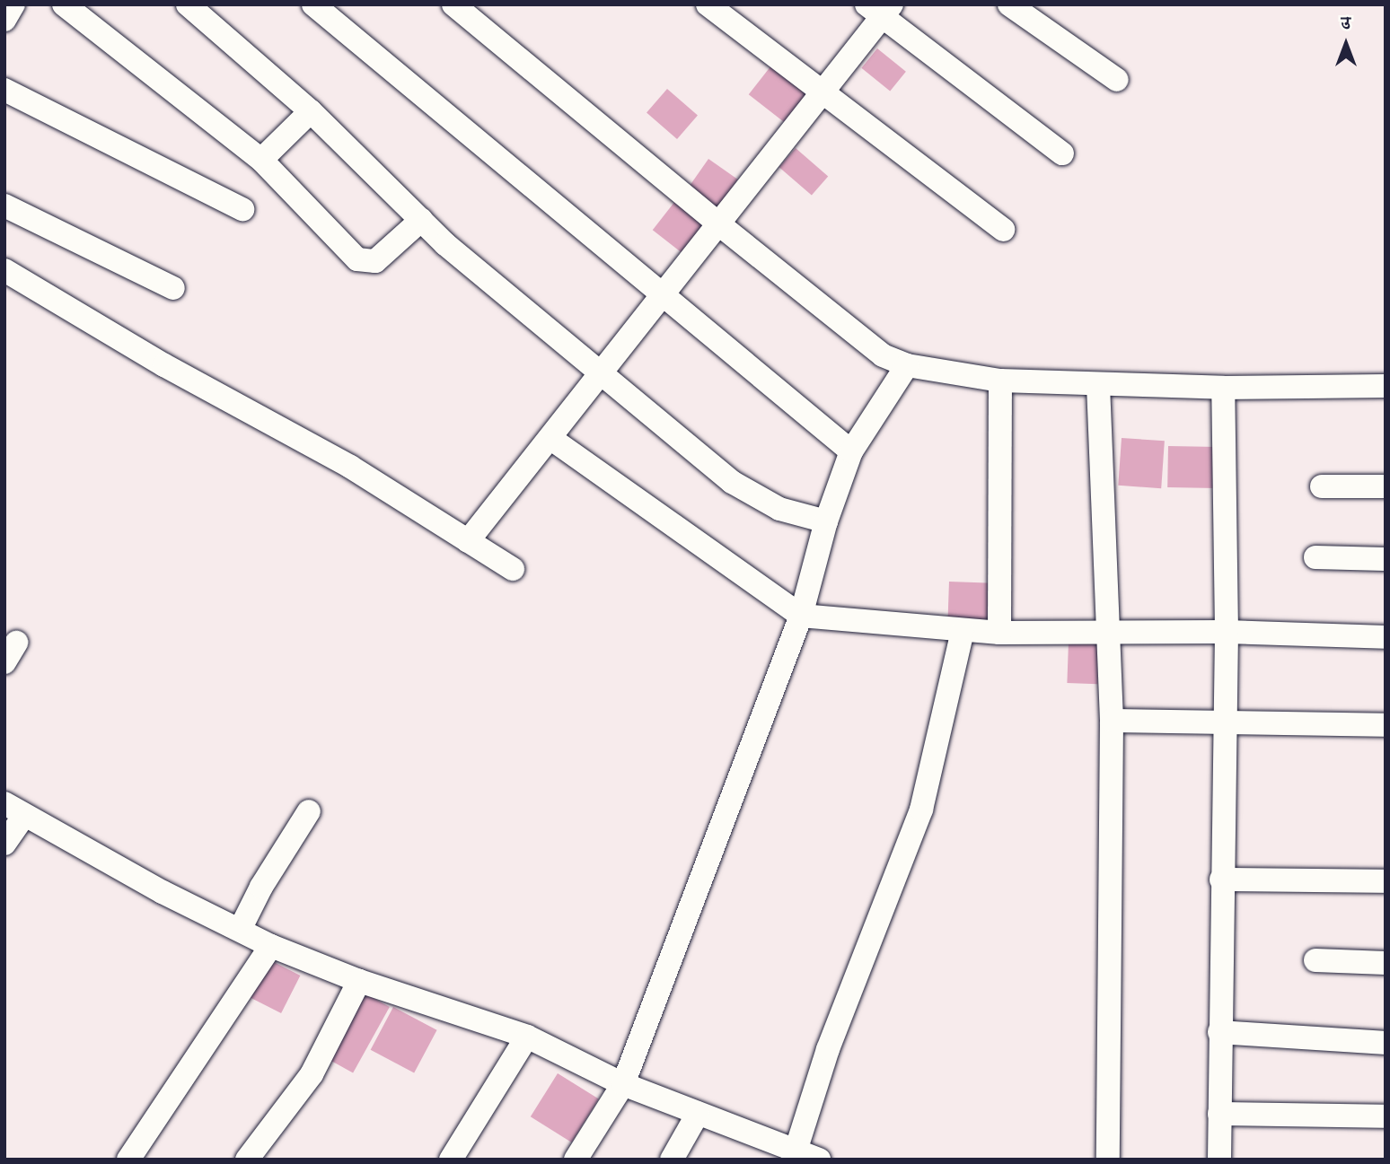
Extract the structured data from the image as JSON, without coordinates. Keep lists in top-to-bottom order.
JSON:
{
  "north": "top"
}
